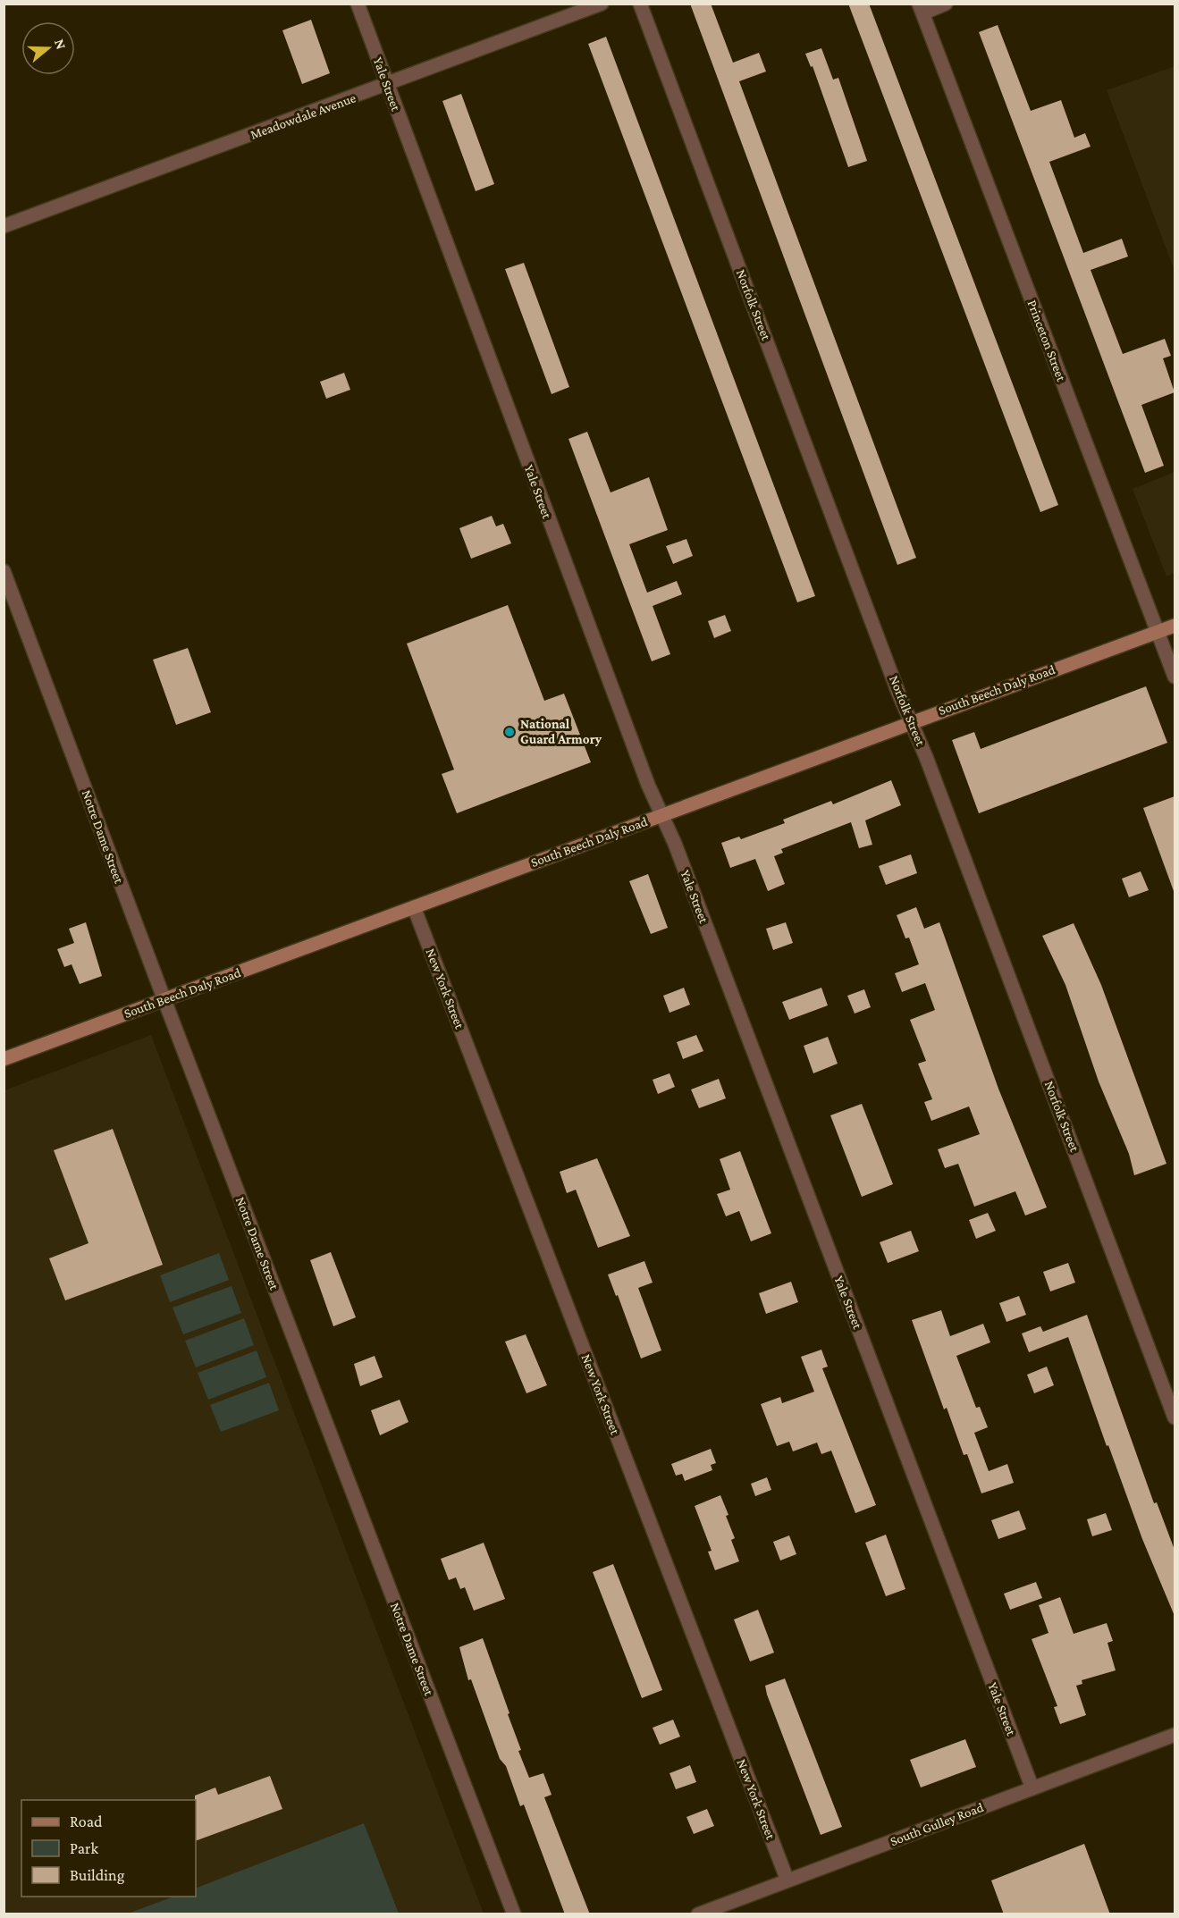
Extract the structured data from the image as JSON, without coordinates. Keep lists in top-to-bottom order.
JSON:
{
  "streets": {
    "main road": ["South Beech Daly Road"],
    "street": [
      "Yale Street",
      "Meadowdale Avenue",
      "Norfolk Street",
      "Princeton Street",
      "Notre Dame Street",
      "New York Street",
      "South Gulley Road"
    ]
  },
  "crossings": [
    ["Yale Street", "Meadowdale Avenue"],
    ["Yale Street", "South Beech Daly Road"],
    ["Yale Street", "South Gulley Road"],
    ["Norfolk Street", "South Beech Daly Road"],
    ["Princeton Street", "South Beech Daly Road"],
    ["South Beech Daly Road", "Notre Dame Street"],
    ["South Beech Daly Road", "New York Street"],
    ["New York Street", "South Gulley Road"]
  ],
  "places": ["National Guard Armory"],
  "legend": ["Road", "Park", "Building"],
  "north": "right"
}
